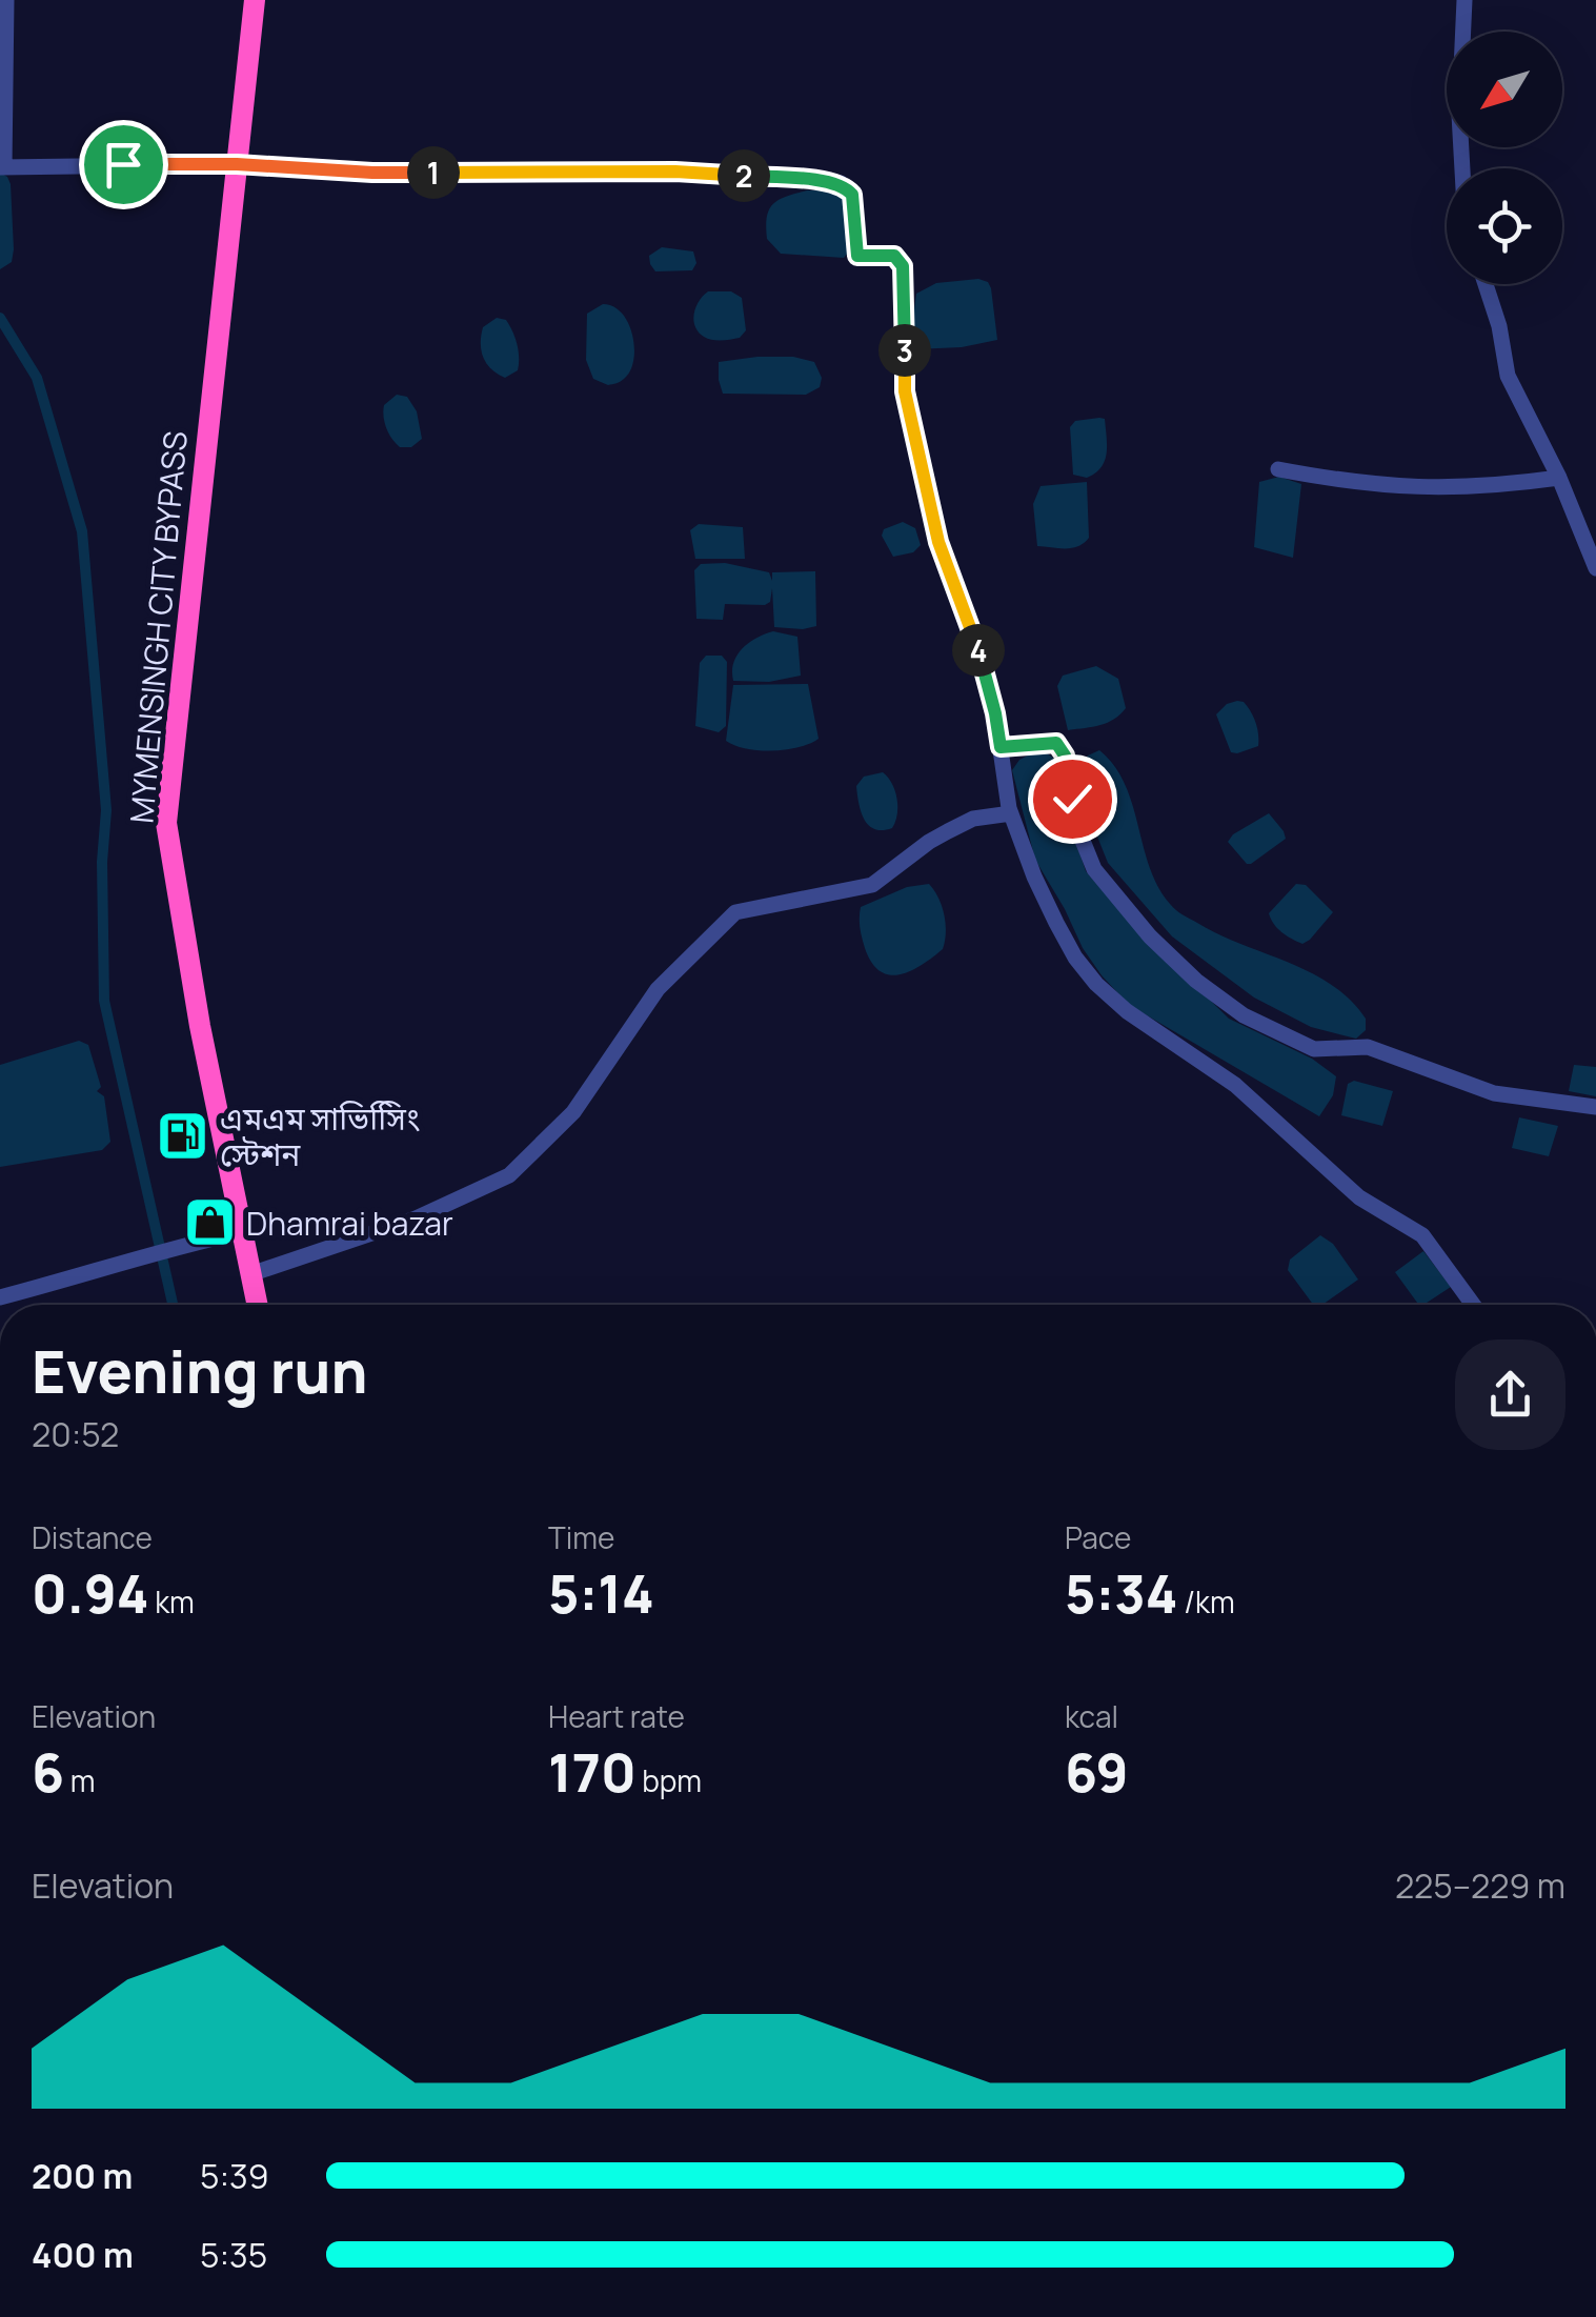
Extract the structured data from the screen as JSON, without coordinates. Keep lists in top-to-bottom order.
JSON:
{
  "streets": {
    "highway": ["MYMENSINGH CITY BYPASS"]
  },
  "places": {
    "fuel station": ["এমএম সাভ‌িসি‌িং স্ট‌েশন"],
    "shop": ["Dhamrai bazar"]
  },
  "north": "bottom left",
  "page": {
    "pins": [
      "1",
      "2",
      "3",
      "4"
    ],
    "heading": ["Evening run", "20:52"],
    "stats": [
      ["Distance", "0.94 km"],
      ["Time", "5:14"],
      ["Pace", "5:34 /km"],
      ["Elevation", "6 m"],
      ["Heart rate", "170 bpm"],
      ["kcal", "69"]
    ],
    "chart": ["Elevation", "225–229 m"],
    "list": [
      {
        "name": "200 m",
        "note": "5:39"
      },
      {
        "name": "400 m",
        "note": "5:35"
      }
    ]
  }
}
